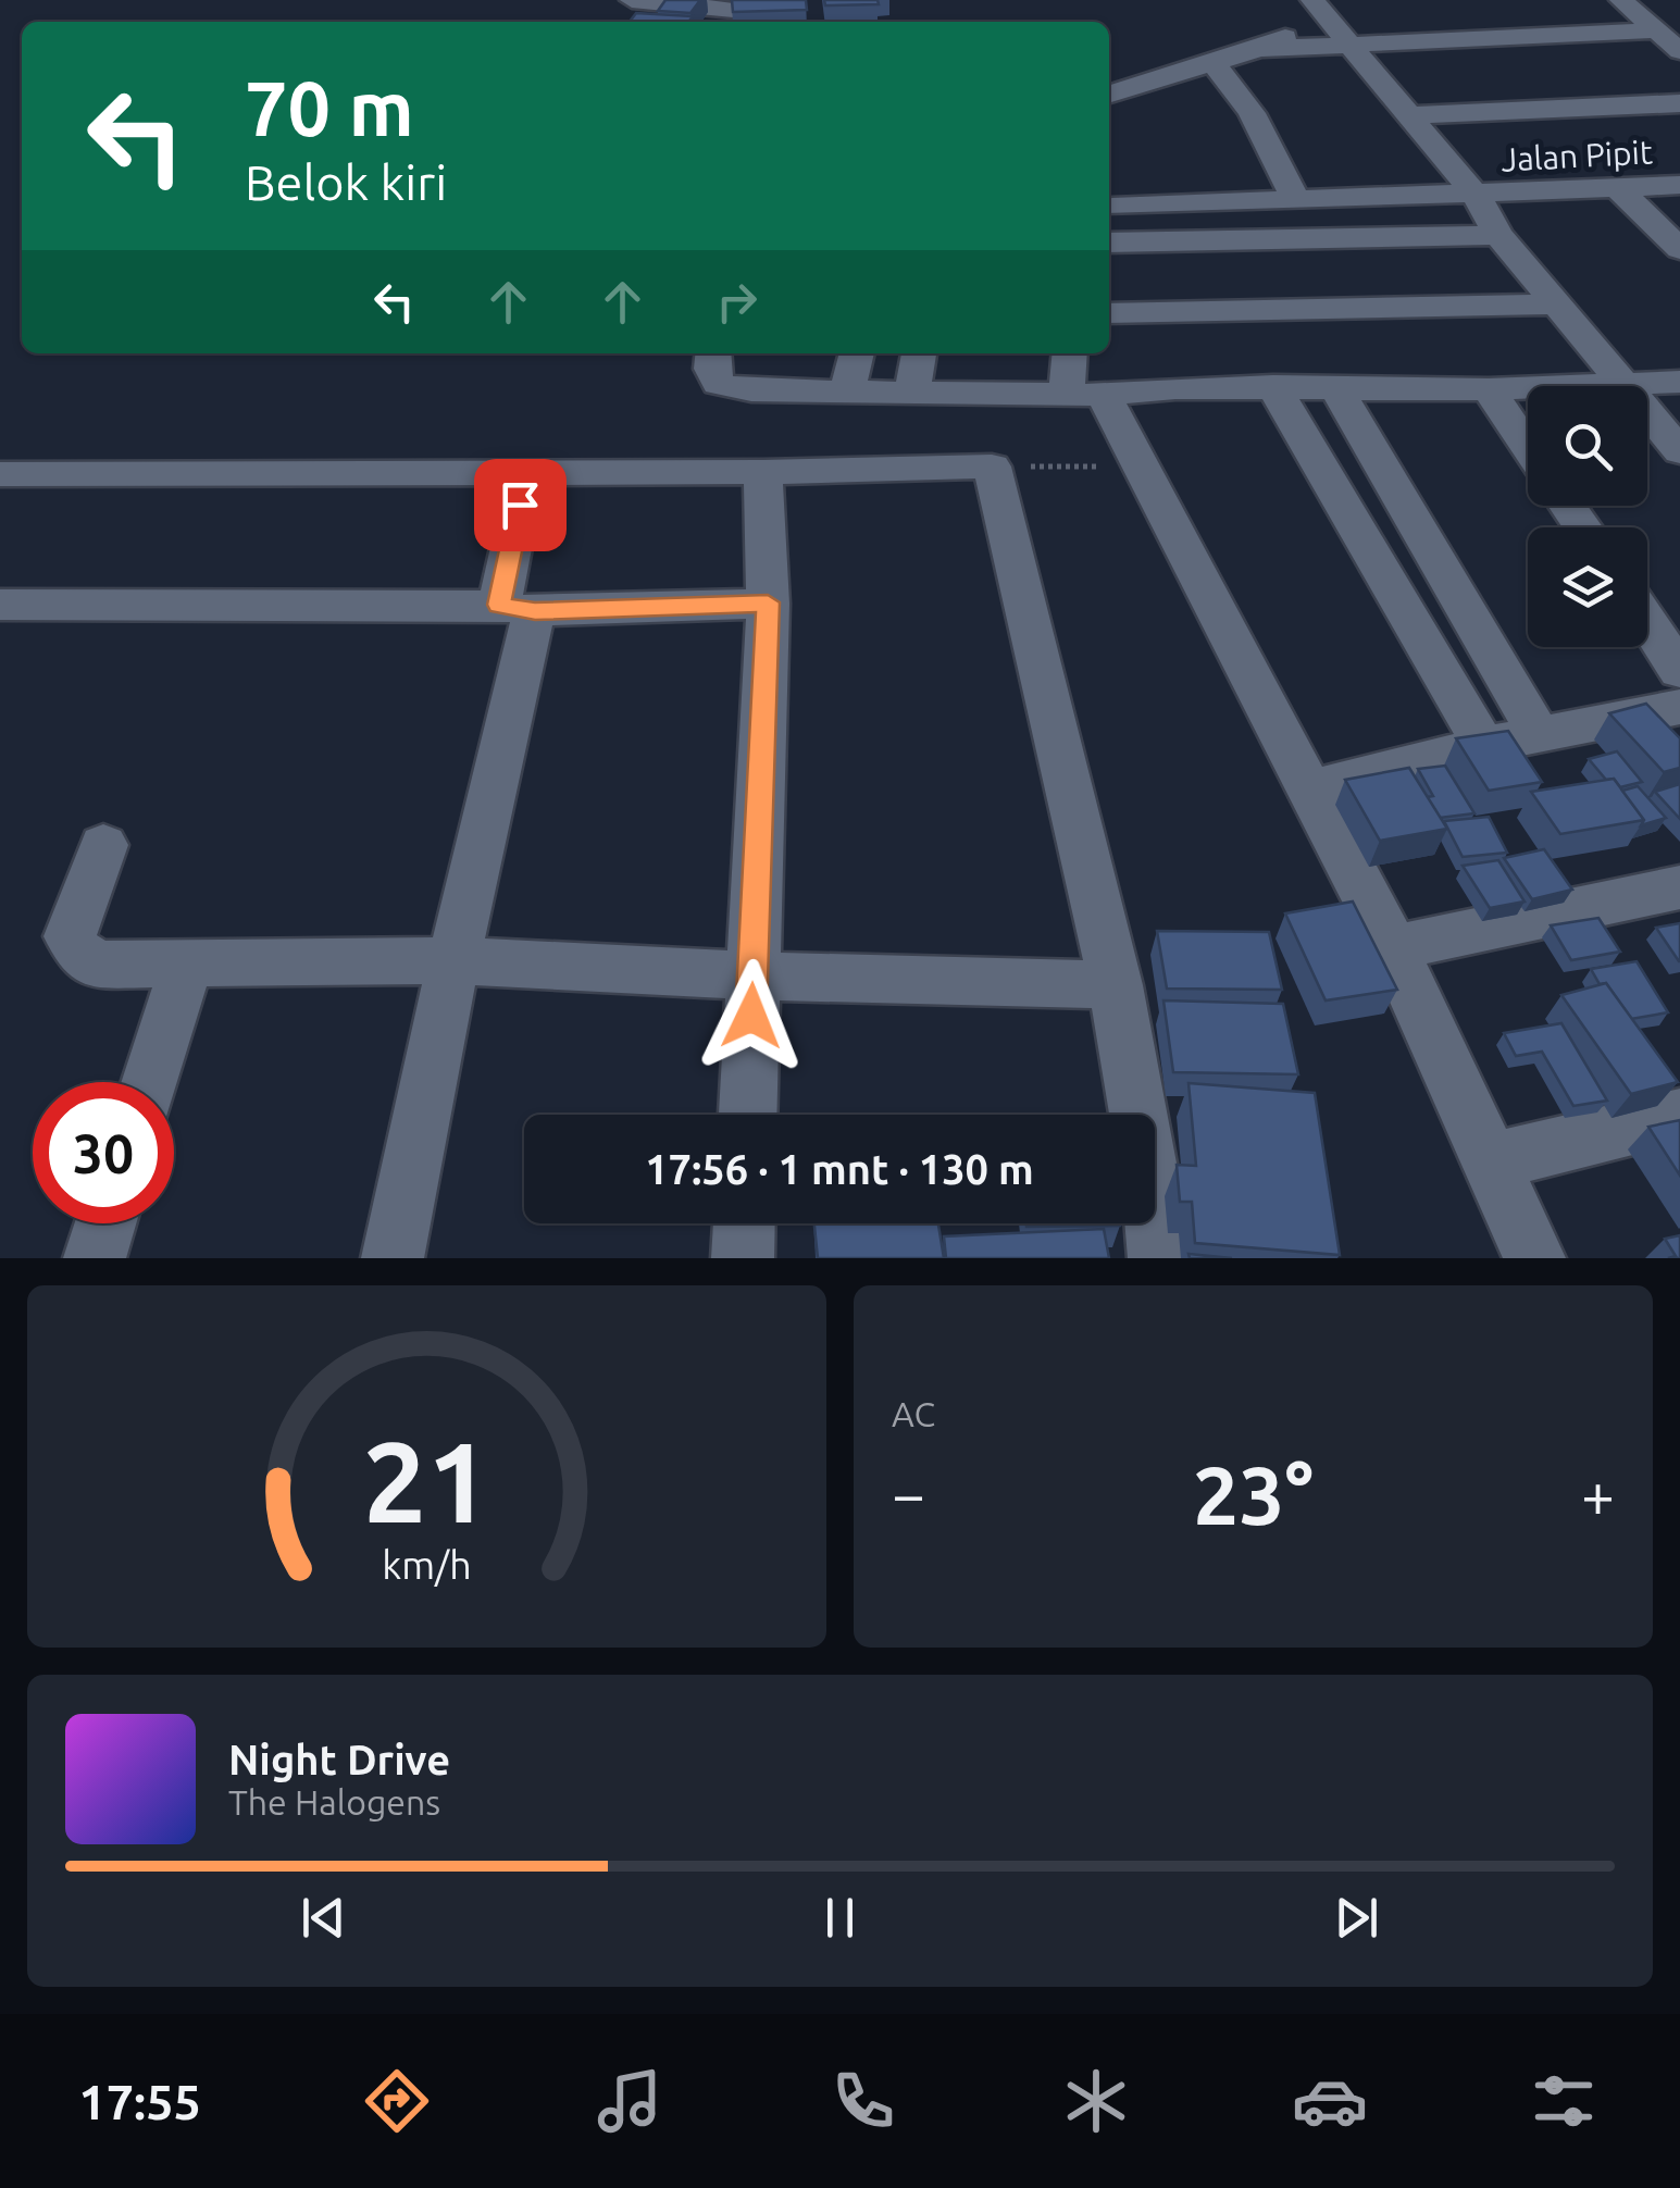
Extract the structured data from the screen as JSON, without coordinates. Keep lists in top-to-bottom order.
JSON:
{
  "streets": {
    "street": ["Jalan Pipit"]
  },
  "page": {
    "turn": ["70 m", "Belok kiri"],
    "limit": "30",
    "trip": "17:56 · 1 mnt · 130 m",
    "tile": "AC",
    "heat": ["−", "23°", "+"],
    "song": ["Night Drive", "The Halogens"],
    "tabs": "17:55",
    "gauge": ["21", "km/h"]
  }
}
